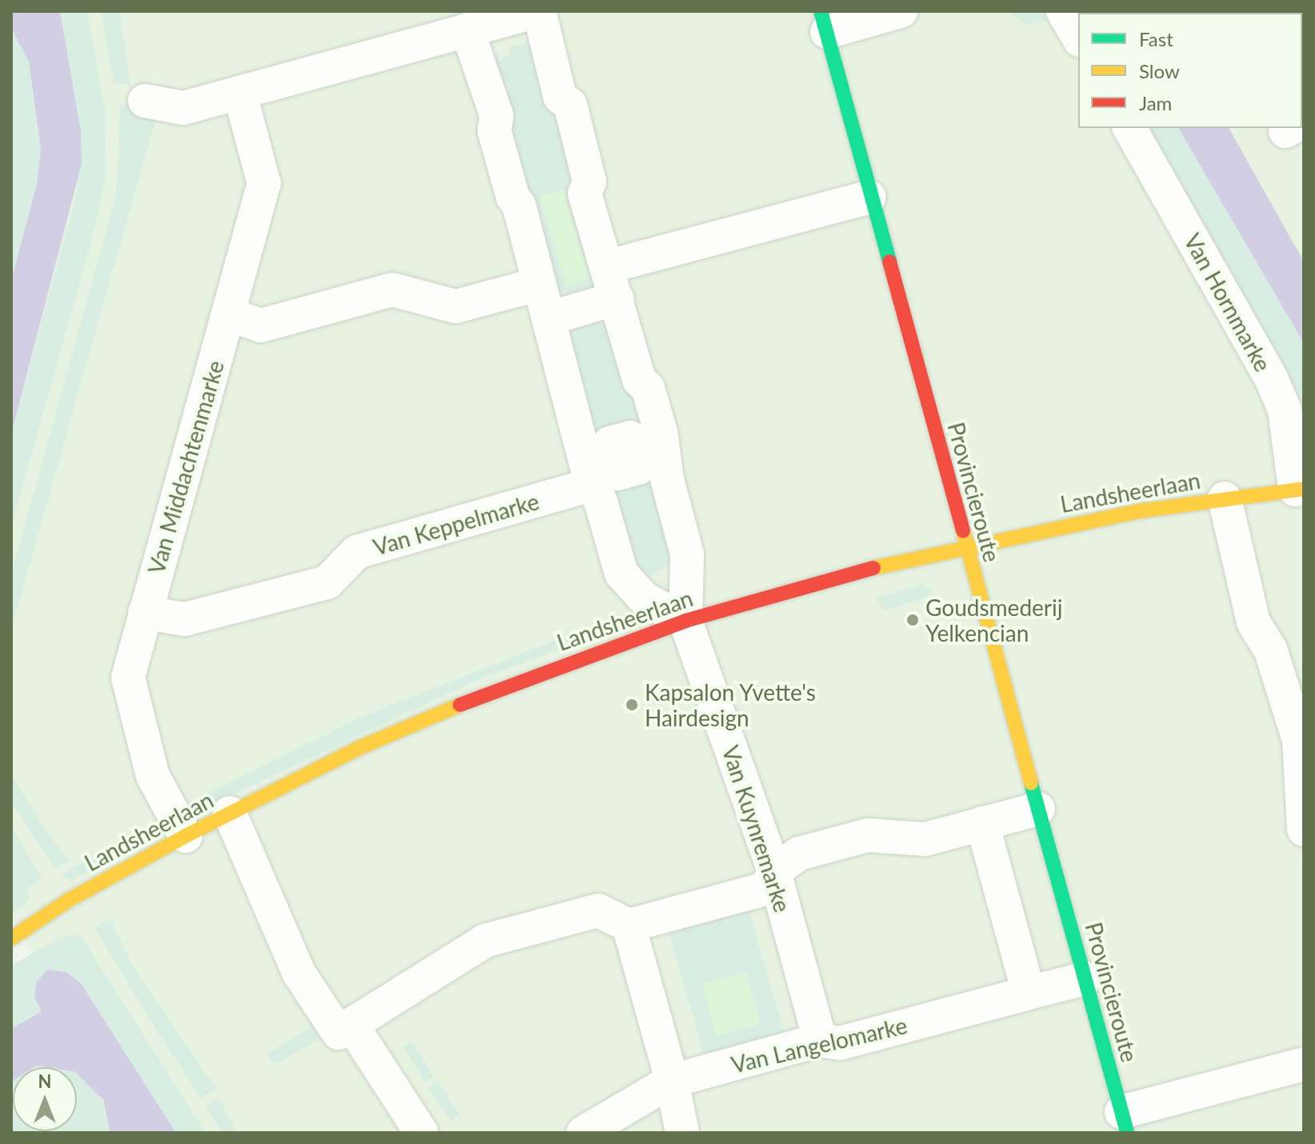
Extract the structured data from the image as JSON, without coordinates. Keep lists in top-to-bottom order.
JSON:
{
  "streets": {
    "street": [
      "Van Hornmarke",
      "Van Middachtenmarke",
      "Provincieroute",
      "Landsheerlaan",
      "Van Keppelmarke",
      "Van Kuynremarke",
      "Van Langelomarke"
    ]
  },
  "crossings": [
    ["Van Hornmarke", "Landsheerlaan"],
    ["Van Middachtenmarke", "Landsheerlaan"],
    ["Van Middachtenmarke", "Van Keppelmarke"],
    ["Provincieroute", "Landsheerlaan"],
    ["Provincieroute", "Van Langelomarke"],
    ["Landsheerlaan", "Van Kuynremarke"],
    ["Van Kuynremarke", "Van Langelomarke"]
  ],
  "places": ["Goudsmederij Yelkencian", "Kapsalon Yvette's Hairdesign"],
  "legend": ["Fast", "Slow", "Jam"],
  "north": "top"
}
